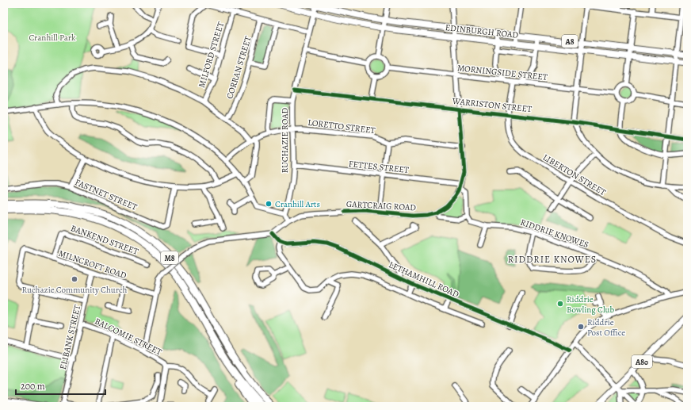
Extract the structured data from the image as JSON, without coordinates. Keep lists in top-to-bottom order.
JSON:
{
  "streets": {
    "highway": ["M8"],
    "main road": ["EDINBURGH ROAD", "A8", "A80"],
    "street": [
      "MILFORD STREET",
      "CORRAN STREET",
      "MORNINGSIDE STREET",
      "WARRISTON STREET",
      "LORETTO STREET",
      "RUCHAZIE ROAD",
      "FETTES STREET",
      "LIBERTON STREET",
      "FASTNET STREET",
      "GARTCRAIG ROAD",
      "RIDDRIE KNOWES",
      "BANKEND STREET",
      "MILNCROFT ROAD",
      "LETHAMHILL ROAD",
      "BALCOMIE STREET",
      "ELIBANK STREET"
    ]
  },
  "crossings": [
    ["EDINBURGH ROAD", "RUCHAZIE ROAD"],
    ["EDINBURGH ROAD", "GARTCRAIG ROAD"],
    ["MORNINGSIDE STREET", "LIBERTON STREET"],
    ["MORNINGSIDE STREET", "GARTCRAIG ROAD"],
    ["WARRISTON STREET", "RUCHAZIE ROAD"],
    ["WARRISTON STREET", "LIBERTON STREET"],
    ["WARRISTON STREET", "GARTCRAIG ROAD"],
    ["LORETTO STREET", "RUCHAZIE ROAD"],
    ["RUCHAZIE ROAD", "FETTES STREET"],
    ["FETTES STREET", "GARTCRAIG ROAD"],
    ["BANKEND STREET", "MILNCROFT ROAD"],
    ["MILNCROFT ROAD", "ELIBANK STREET"],
    ["BALCOMIE STREET", "ELIBANK STREET"]
  ],
  "districts": ["RIDDRIE KNOWES"],
  "parks": ["Cranhill Park"],
  "places": [
    "Cranhill Arts",
    "Ruchazie Community Church",
    "Riddrie Bowling Club",
    "Riddrie Post Office"
  ],
  "scale_bar": "200 m"
}
